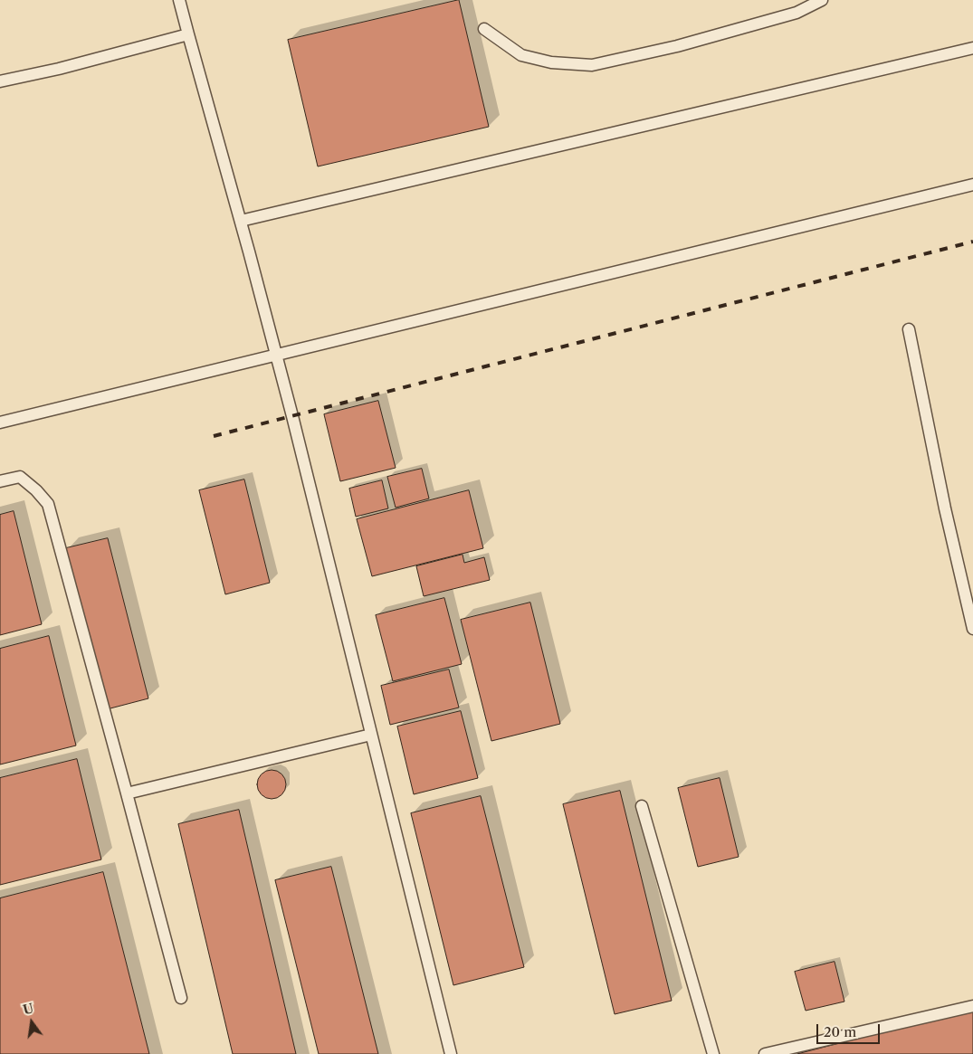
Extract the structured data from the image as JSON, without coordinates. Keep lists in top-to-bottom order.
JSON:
{
  "scale_bar": "20 m",
  "north": "top"
}
